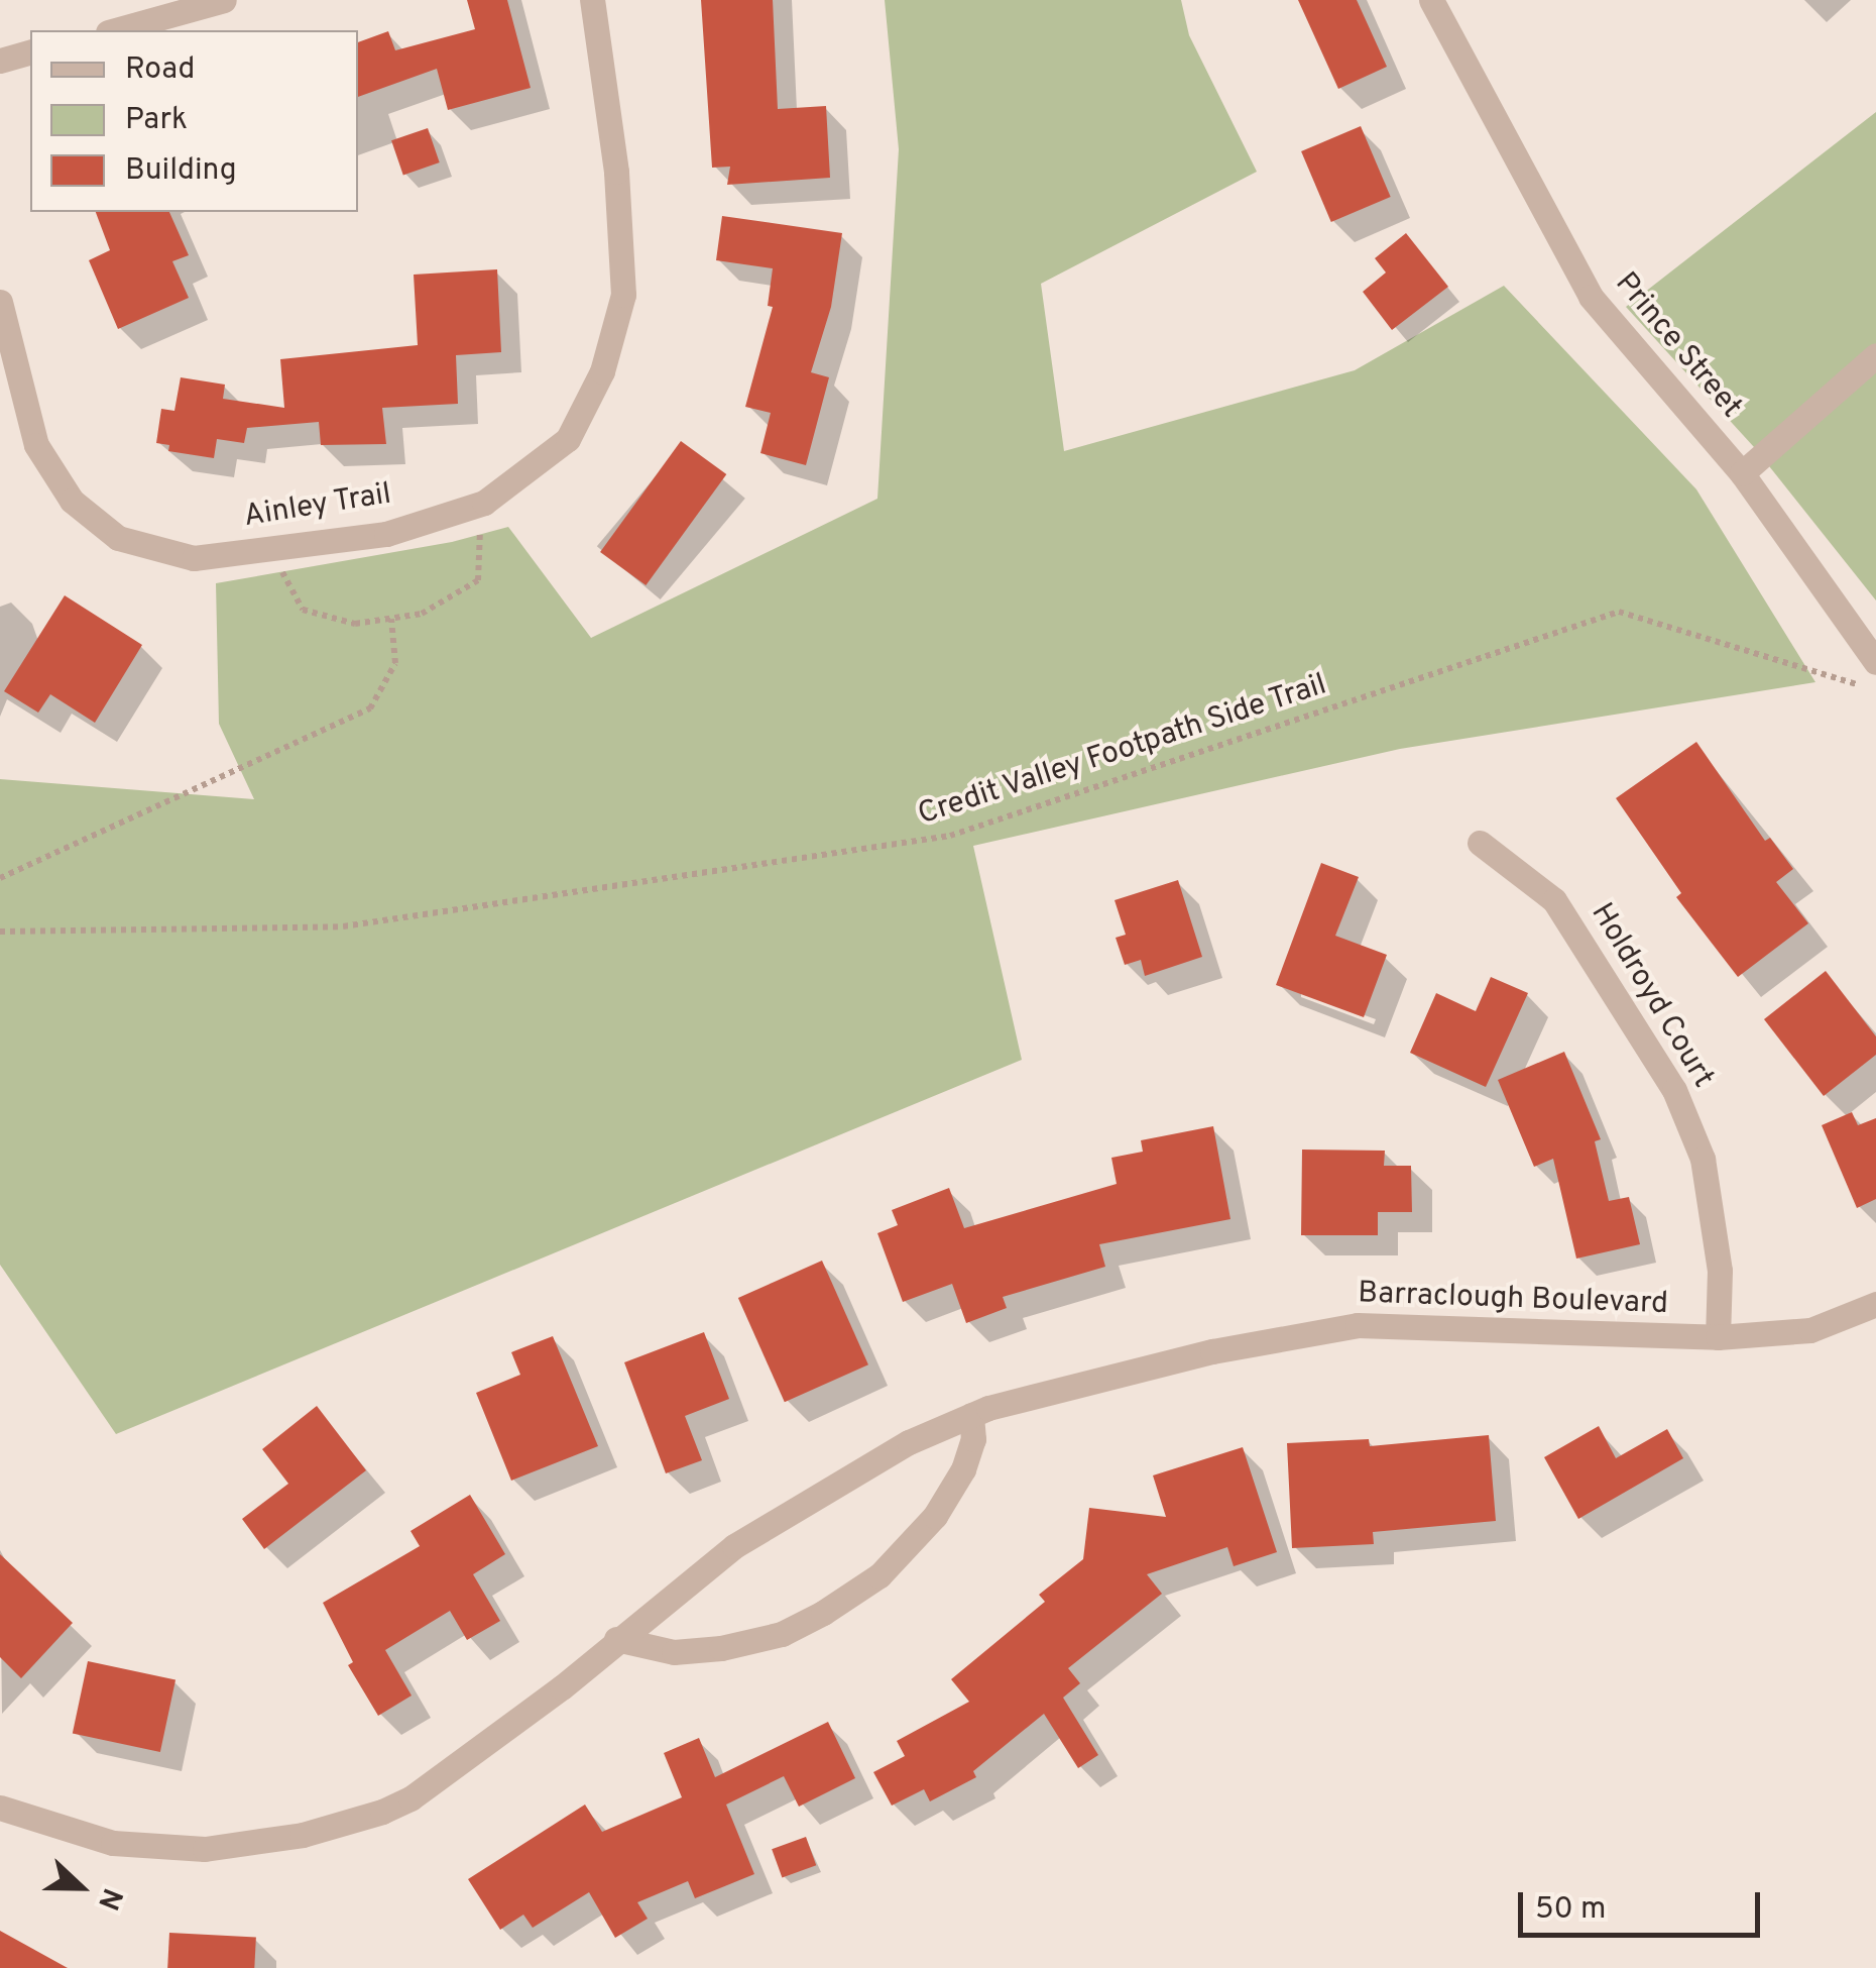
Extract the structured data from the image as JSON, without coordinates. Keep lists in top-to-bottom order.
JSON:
{
  "streets": {
    "street": [
      "Prince Street",
      "Ainley Trail",
      "Holdroyd Court",
      "Barraclough Boulevard"
    ],
    "path": ["Credit Valley Footpath Side Trail"]
  },
  "crossings": [
    ["Holdroyd Court", "Barraclough Boulevard"]
  ],
  "legend": ["Road", "Park", "Building"],
  "scale_bar": "50 m",
  "north": "right"
}
